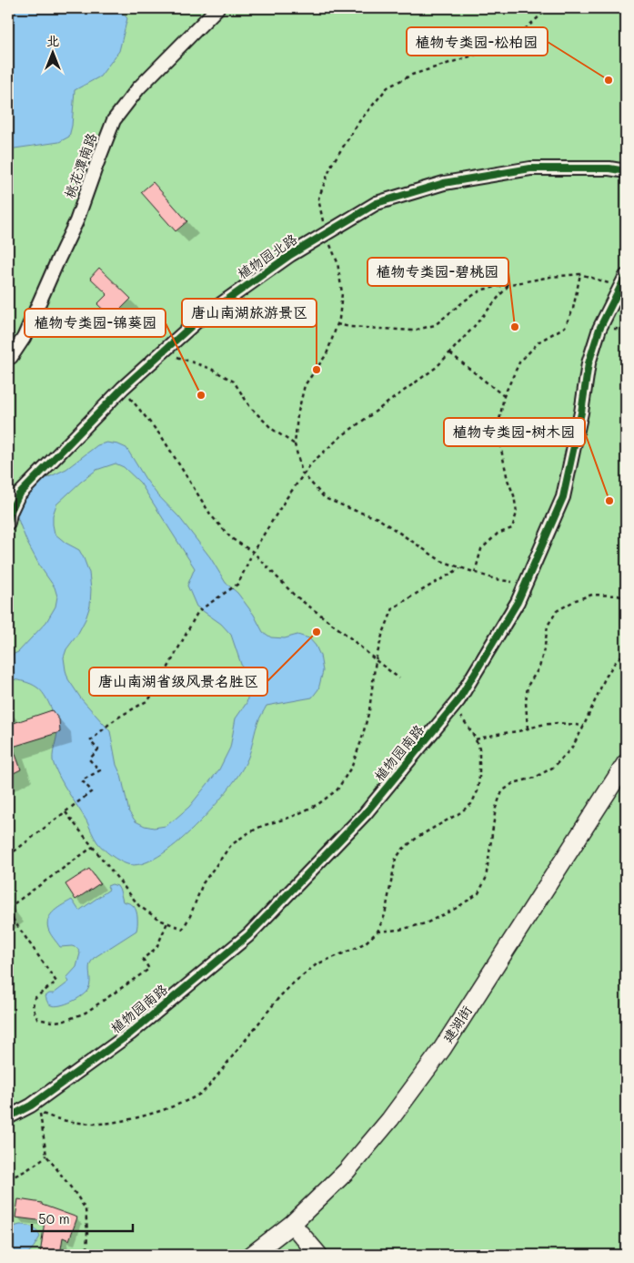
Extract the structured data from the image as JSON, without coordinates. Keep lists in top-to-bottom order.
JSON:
{
  "streets": {
    "street": [
      "桃花潭南路",
      "植物园北路",
      "植物园南路",
      "建湖街"
    ]
  },
  "places": [
    "植物专类园-松柏园",
    "植物专类园-碧桃园",
    "唐山南湖旅游景区",
    "植物专类园-锦葵园",
    "植物专类园-树木园",
    "唐山南湖省级风景名胜区"
  ],
  "scale_bar": "50 m",
  "north": "top"
}
